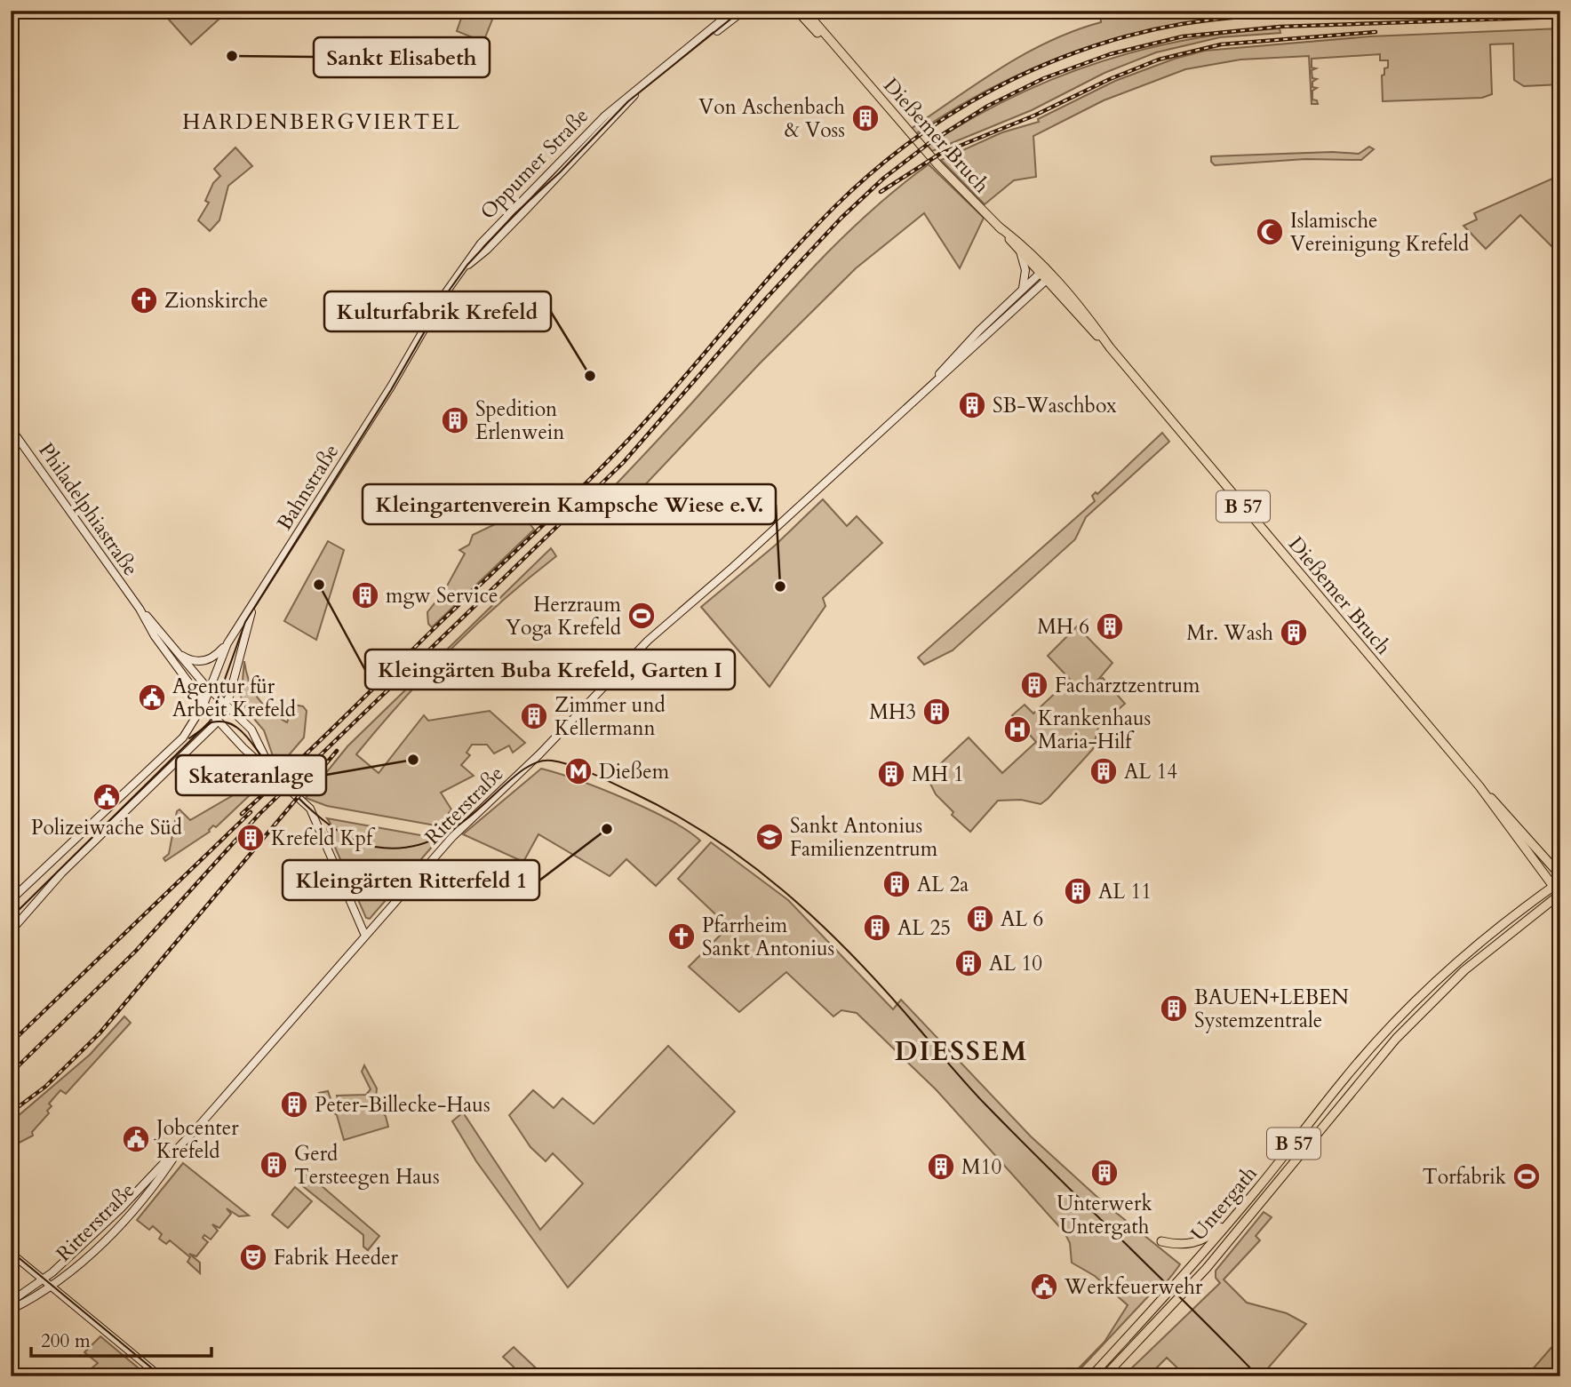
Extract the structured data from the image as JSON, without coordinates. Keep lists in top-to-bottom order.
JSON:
{
  "streets": {
    "main road": [
      "Dießemer Bruch",
      "Oppumer Straße",
      "Bahnstraße",
      "B 57",
      "Philadelphiastraße",
      "Ritterstraße",
      "Untergath"
    ]
  },
  "crossings": [
    ["Dießemer Bruch", "Untergath"],
    ["Oppumer Straße", "Bahnstraße"],
    ["Bahnstraße", "Philadelphiastraße"]
  ],
  "districts": ["HARDENBERGVIERTEL", "DIESSEM"],
  "places": {
    "other": [
      "Sankt Elisabeth",
      "Kulturfabrik Krefeld",
      "Kleingärten Buba Krefeld, Garten I",
      "Kleingartenverein Kampsche Wiese e.V.",
      "Skateranlage",
      "Kleingärten Ritterfeld 1"
    ],
    "building": [
      "Von Aschenbach & Voss",
      "SB-Waschbox",
      "Spedition Erlenwein",
      "mgw Service",
      "MH 6",
      "Mr. Wash",
      "Facharztzentrum",
      "MH3",
      "Zimmer und Kellermann",
      "AL 14",
      "MH 1",
      "Krefeld Kpf",
      "AL 2a",
      "AL 11",
      "AL 6",
      "AL 25",
      "AL 10",
      "BAUEN+LEBEN Systemzentrale",
      "Peter-Billecke-Haus",
      "Gerd Tersteegen Haus",
      "M10",
      "Unterwerk Untergath"
    ],
    "mosque": ["Islamische Vereinigung Krefeld"],
    "church": ["Zionskirche", "Pfarrheim Sankt Antonius"],
    "sports": ["Herzraum Yoga Krefeld", "Torfabrik"],
    "public building": [
      "Agentur für Arbeit Krefeld",
      "Polizeiwache Süd",
      "Jobcenter Krefeld",
      "Werkfeuerwehr"
    ],
    "hospital": ["Krankenhaus Maria-Hilf"],
    "metro station": ["Dießem"],
    "school or university": ["Sankt Antonius Familienzentrum"],
    "theatre": ["Fabrik Heeder"]
  },
  "scale_bar": "200 m"
}
